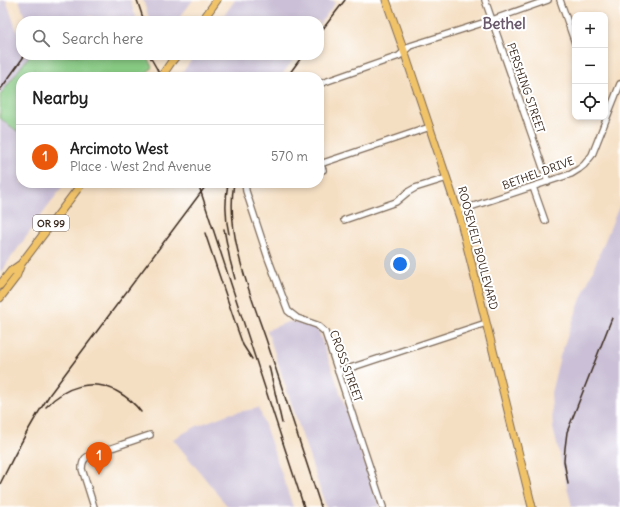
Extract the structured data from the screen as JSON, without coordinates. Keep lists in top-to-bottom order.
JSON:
{
  "streets": {
    "main road": ["OR 99", "ROOSEVELT BOULEVARD"],
    "street": ["PERSHING STREET", "BETHEL DRIVE", "CROSS STREET"]
  },
  "crossings": [
    ["PERSHING STREET", "BETHEL DRIVE"],
    ["BETHEL DRIVE", "ROOSEVELT BOULEVARD"]
  ],
  "districts": ["Bethel"],
  "page": {
    "map_buttons": ["+", "−"],
    "search": "Search here",
    "heading": "Nearby",
    "list": [
      {
        "mark": "1",
        "name": "Arcimoto West",
        "note": "Place · West 2nd Avenue",
        "value": "570 m"
      }
    ],
    "pins": "1"
  }
}
